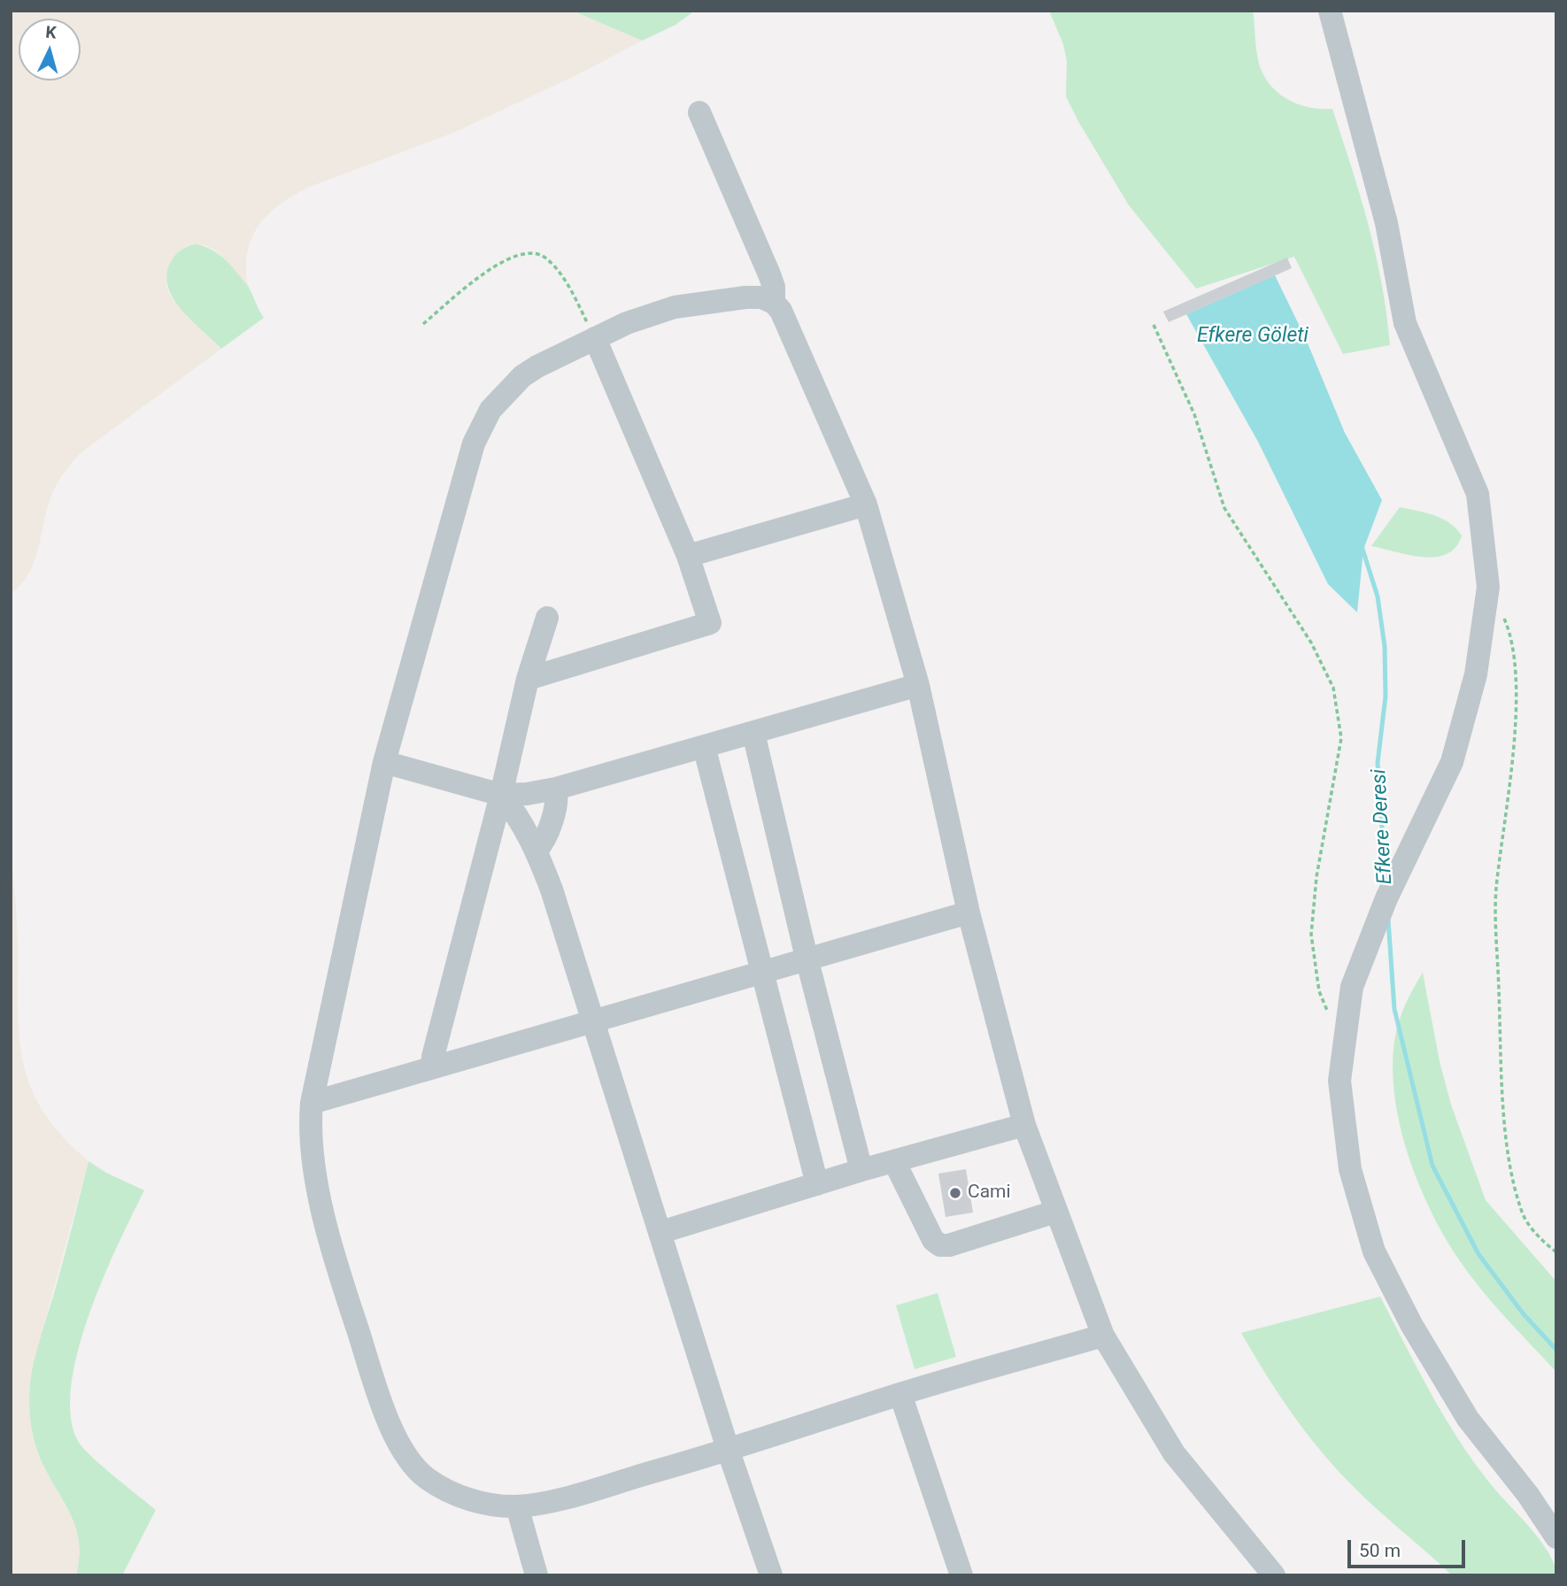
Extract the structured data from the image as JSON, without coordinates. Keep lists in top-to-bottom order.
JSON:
{
  "water": ["Efkere Göleti", "Efkere Deresi"],
  "places": ["Cami"],
  "scale_bar": "50 m",
  "north": "top"
}
